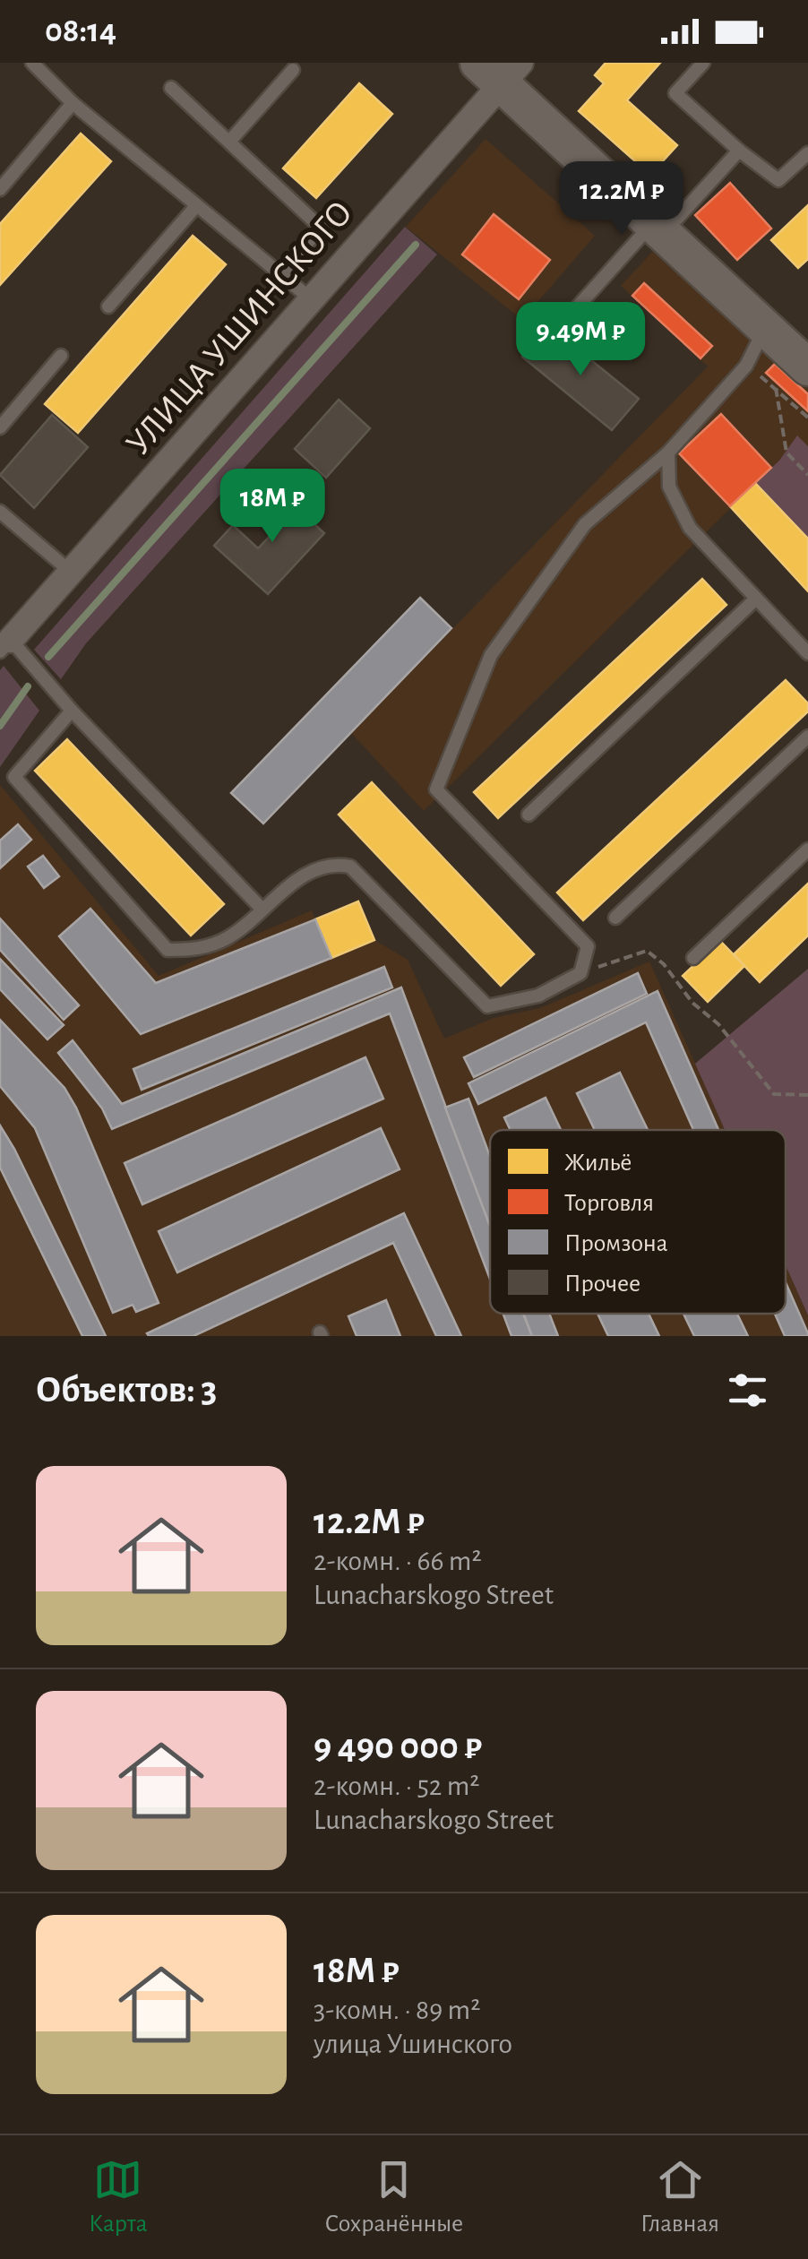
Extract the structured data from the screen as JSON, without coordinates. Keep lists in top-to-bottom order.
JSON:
{
  "streets": {
    "street": ["УЛИЦА УШИНСКОГО"]
  },
  "legend": [
    "Жильё",
    "Торговля",
    "Промзона",
    "Прочее"
  ],
  "page": {
    "status": "08:14",
    "price": ["12.2M ₽", "9.49M ₽", "18M ₽"],
    "heading": "Объектов: 3",
    "list": [
      {
        "name": "12.2M ₽",
        "note": "2-комн. · 66 m² · Lunacharskogo Street"
      },
      {
        "name": "9 490 000 ₽",
        "note": "2-комн. · 52 m² · Lunacharskogo Street"
      },
      {
        "name": "18M ₽",
        "note": "3-комн. · 89 m² · улица Ушинского"
      }
    ],
    "tabs": ["Карта", "Сохранённые", "Главная"]
  }
}
